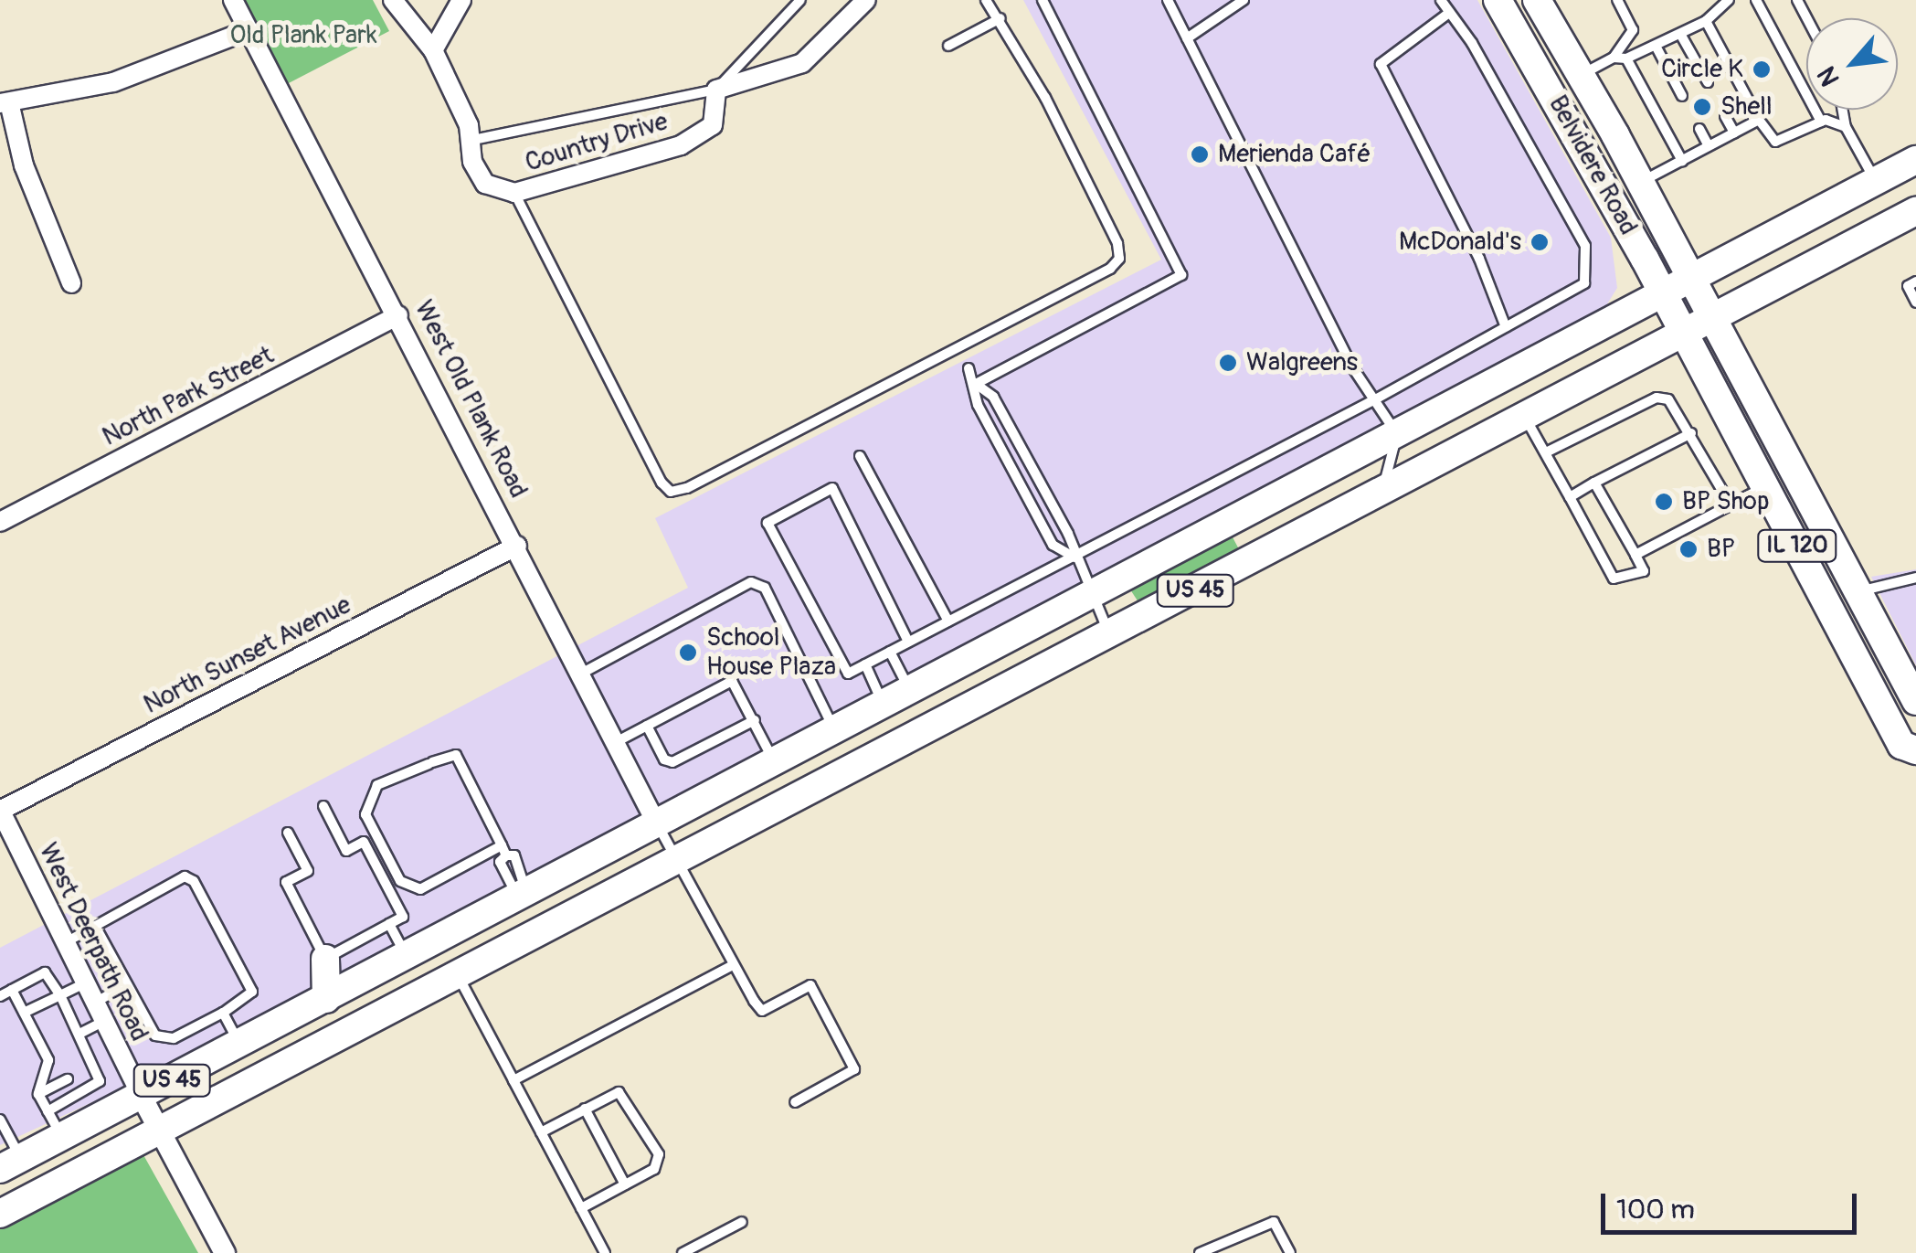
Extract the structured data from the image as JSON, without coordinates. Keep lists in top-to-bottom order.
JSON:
{
  "streets": {
    "main road": ["Belvidere Road", "IL 120", "US 45"],
    "street": [
      "Country Drive",
      "North Park Street",
      "West Old Plank Road",
      "North Sunset Avenue",
      "West Deerpath Road"
    ]
  },
  "crossings": [
    ["Belvidere Road", "IL 120"],
    ["Belvidere Road", "US 45"],
    ["North Park Street", "West Old Plank Road"],
    ["West Old Plank Road", "US 45"],
    ["West Old Plank Road", "North Sunset Avenue"],
    ["IL 120", "US 45"],
    ["US 45", "West Deerpath Road"],
    ["North Sunset Avenue", "West Deerpath Road"]
  ],
  "parks": ["Old Plank Park"],
  "places": [
    "Circle K",
    "Shell",
    "Merienda Café",
    "McDonald's",
    "Walgreens",
    "BP Shop",
    "BP",
    "School House Plaza"
  ],
  "scale_bar": "100 m",
  "north": "bottom left"
}
